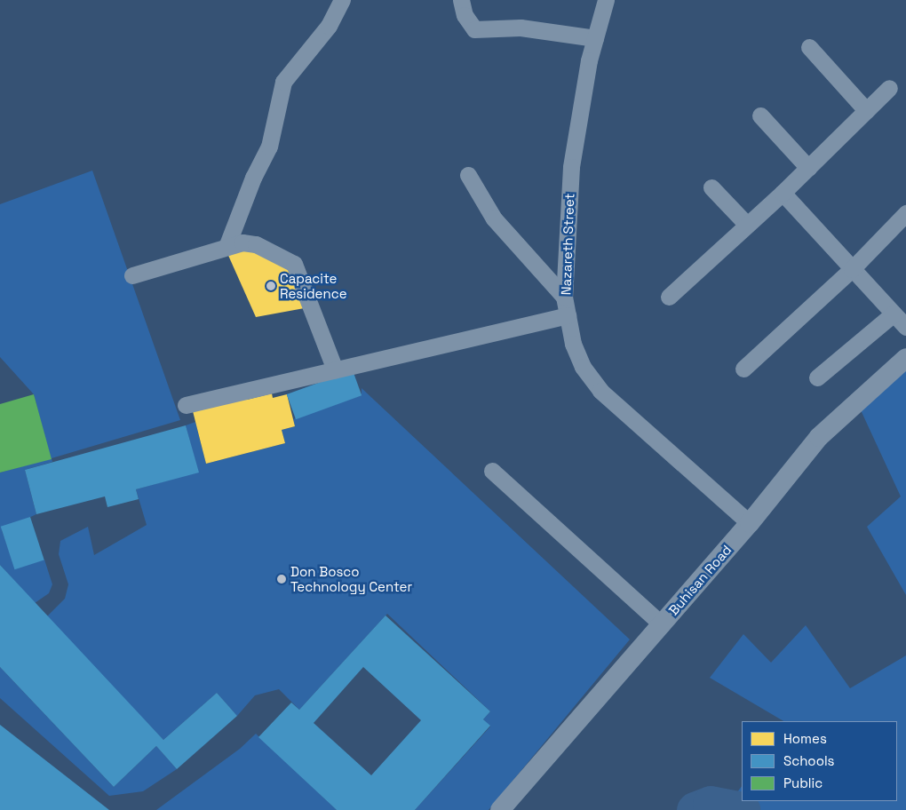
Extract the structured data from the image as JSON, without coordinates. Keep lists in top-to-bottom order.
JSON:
{
  "streets": {
    "street": ["Nazareth Street", "Buhisan Road"]
  },
  "crossings": [
    ["Nazareth Street", "Buhisan Road"]
  ],
  "places": ["Capacite Residence", "Don Bosco Technology Center"],
  "legend": ["Homes", "Schools", "Public"]
}
